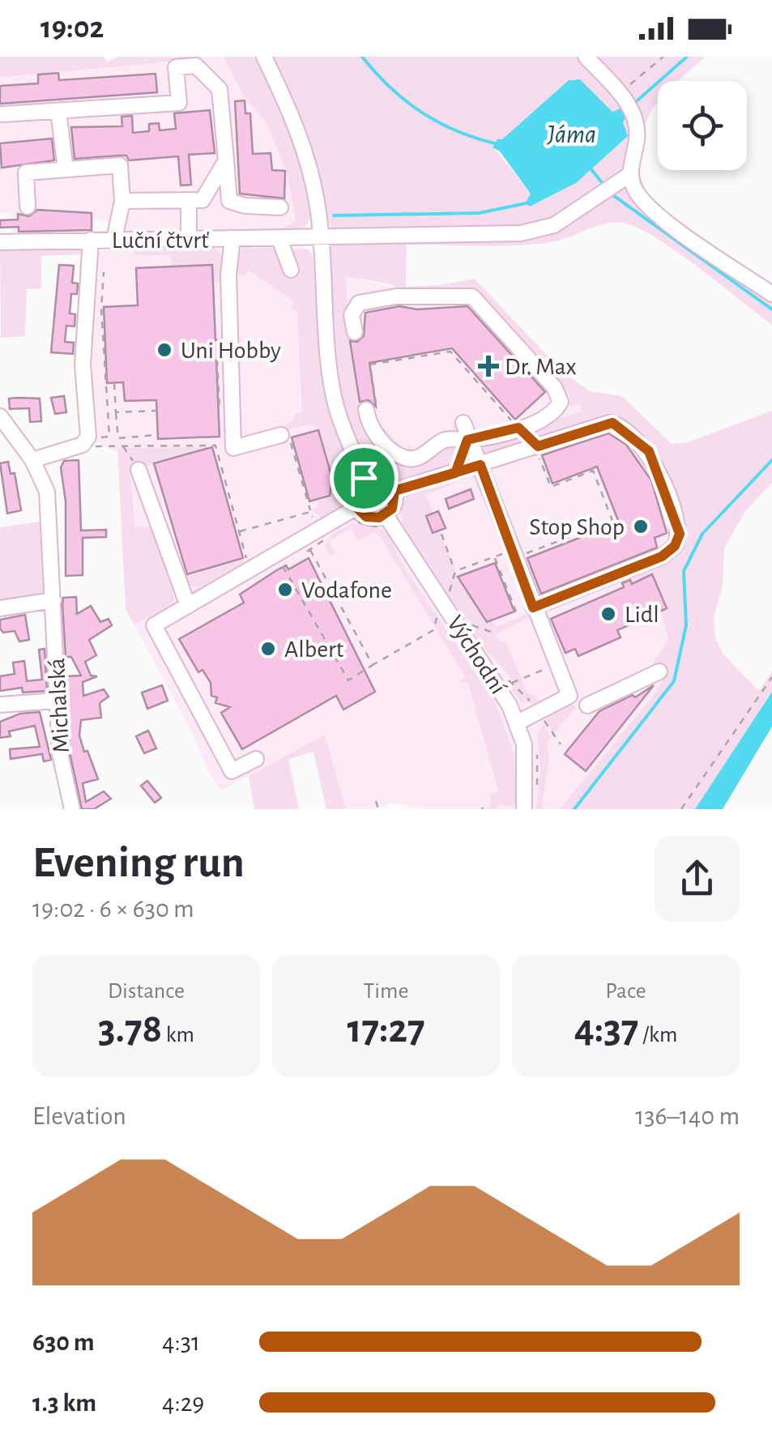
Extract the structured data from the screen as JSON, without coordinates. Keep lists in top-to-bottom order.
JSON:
{
  "streets": {
    "street": ["Luční čtvrť", "Východní", "Michalská"]
  },
  "water": ["Jáma"],
  "places": {
    "other": [
      "Uni Hobby",
      "Stop Shop",
      "Vodafone",
      "Lidl",
      "Albert"
    ],
    "health": ["Dr. Max"]
  },
  "page": {
    "status": "19:02",
    "heading": ["Evening run", "19:02 · 6 × 630 m"],
    "stats": [
      ["Distance", "3.78 km"],
      ["Time", "17:27"],
      ["Pace", "4:37 /km"]
    ],
    "chart": ["Elevation", "136–140 m"],
    "list": [
      {
        "name": "630 m",
        "note": "4:31"
      },
      {
        "name": "1.3 km",
        "note": "4:29"
      }
    ]
  }
}
